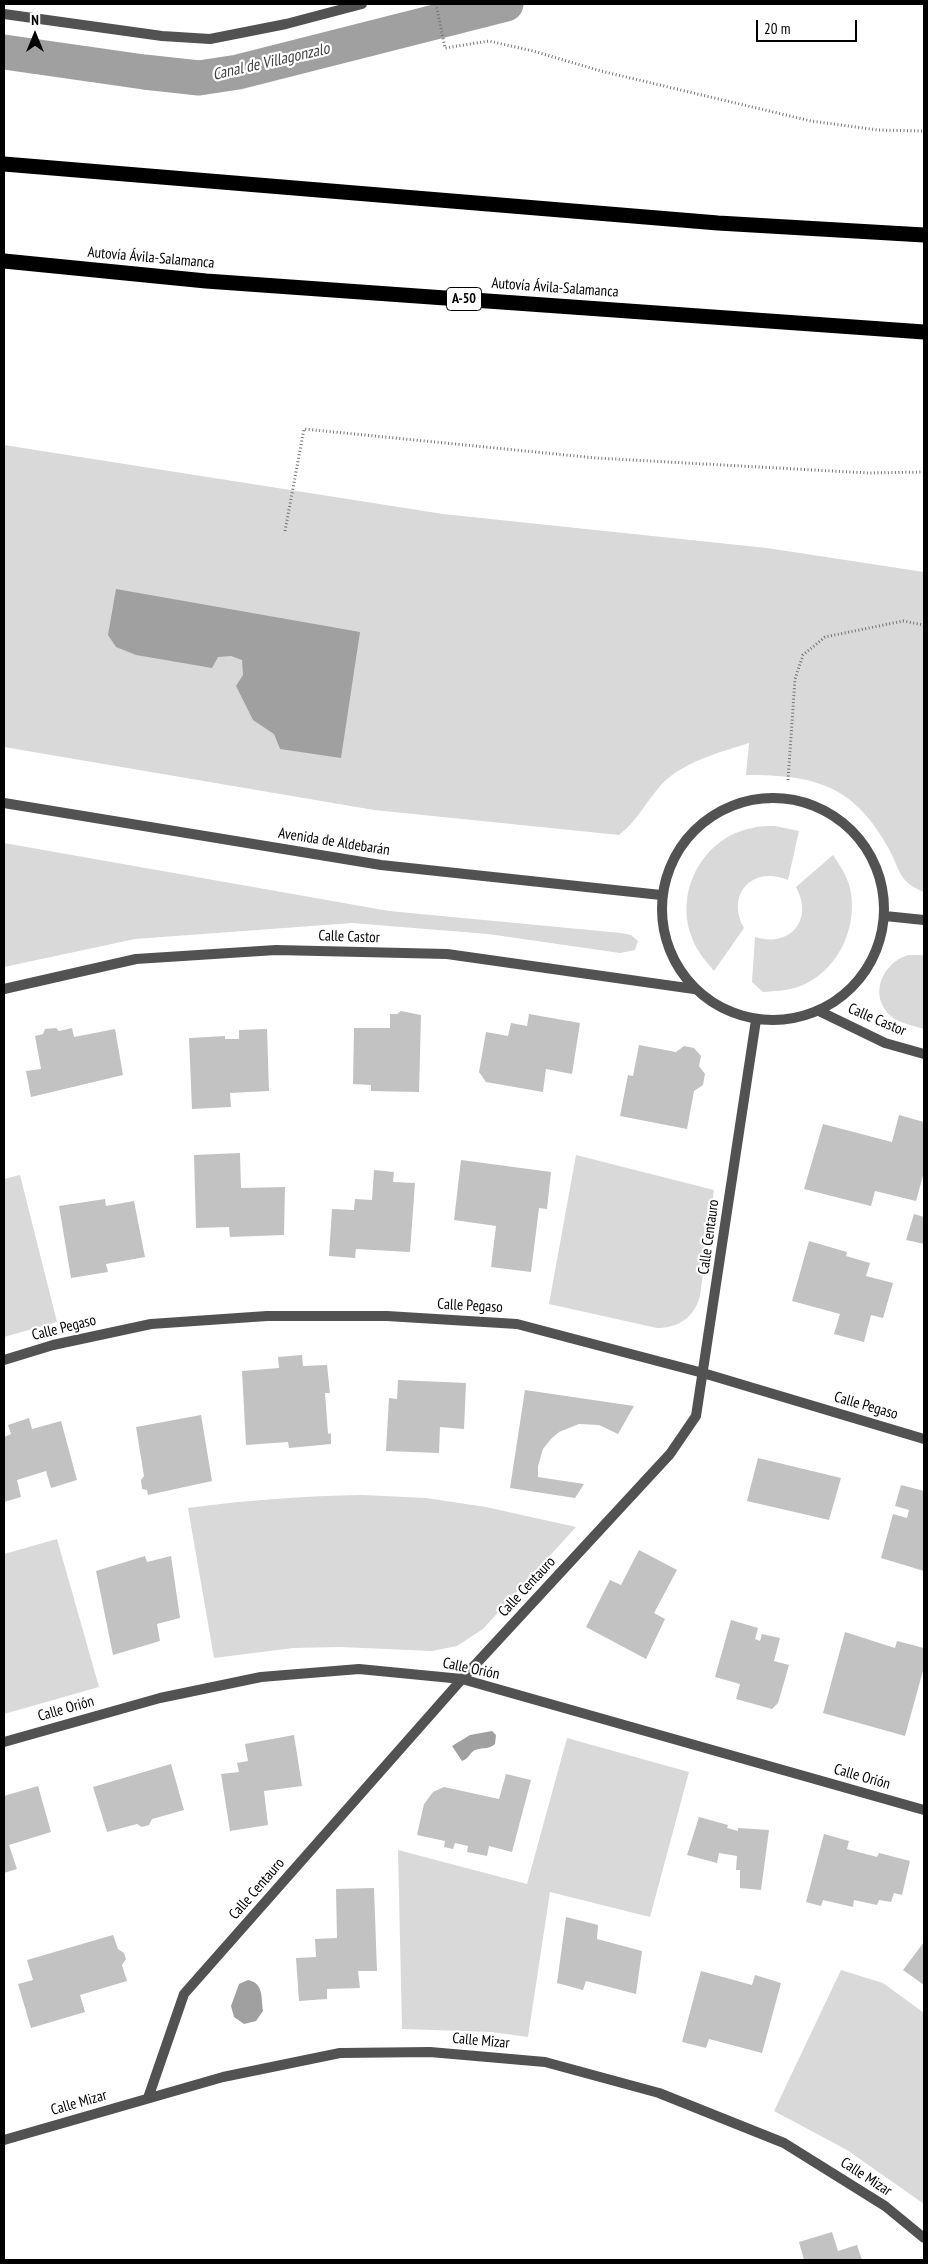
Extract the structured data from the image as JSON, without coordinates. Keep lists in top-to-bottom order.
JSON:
{
  "streets": {
    "highway": ["Autovía Ávila-Salamanca", "A-50"],
    "street": [
      "Avenida de Aldebarán",
      "Calle Castor",
      "Calle Centauro",
      "Calle Pegaso",
      "Calle Orión",
      "Calle Mizar"
    ]
  },
  "crossings": [
    ["Calle Centauro", "Calle Pegaso"],
    ["Calle Centauro", "Calle Orión"],
    ["Calle Centauro", "Calle Mizar"]
  ],
  "water": ["Canal de Villagonzalo"],
  "scale_bar": "20 m",
  "north": "top"
}
